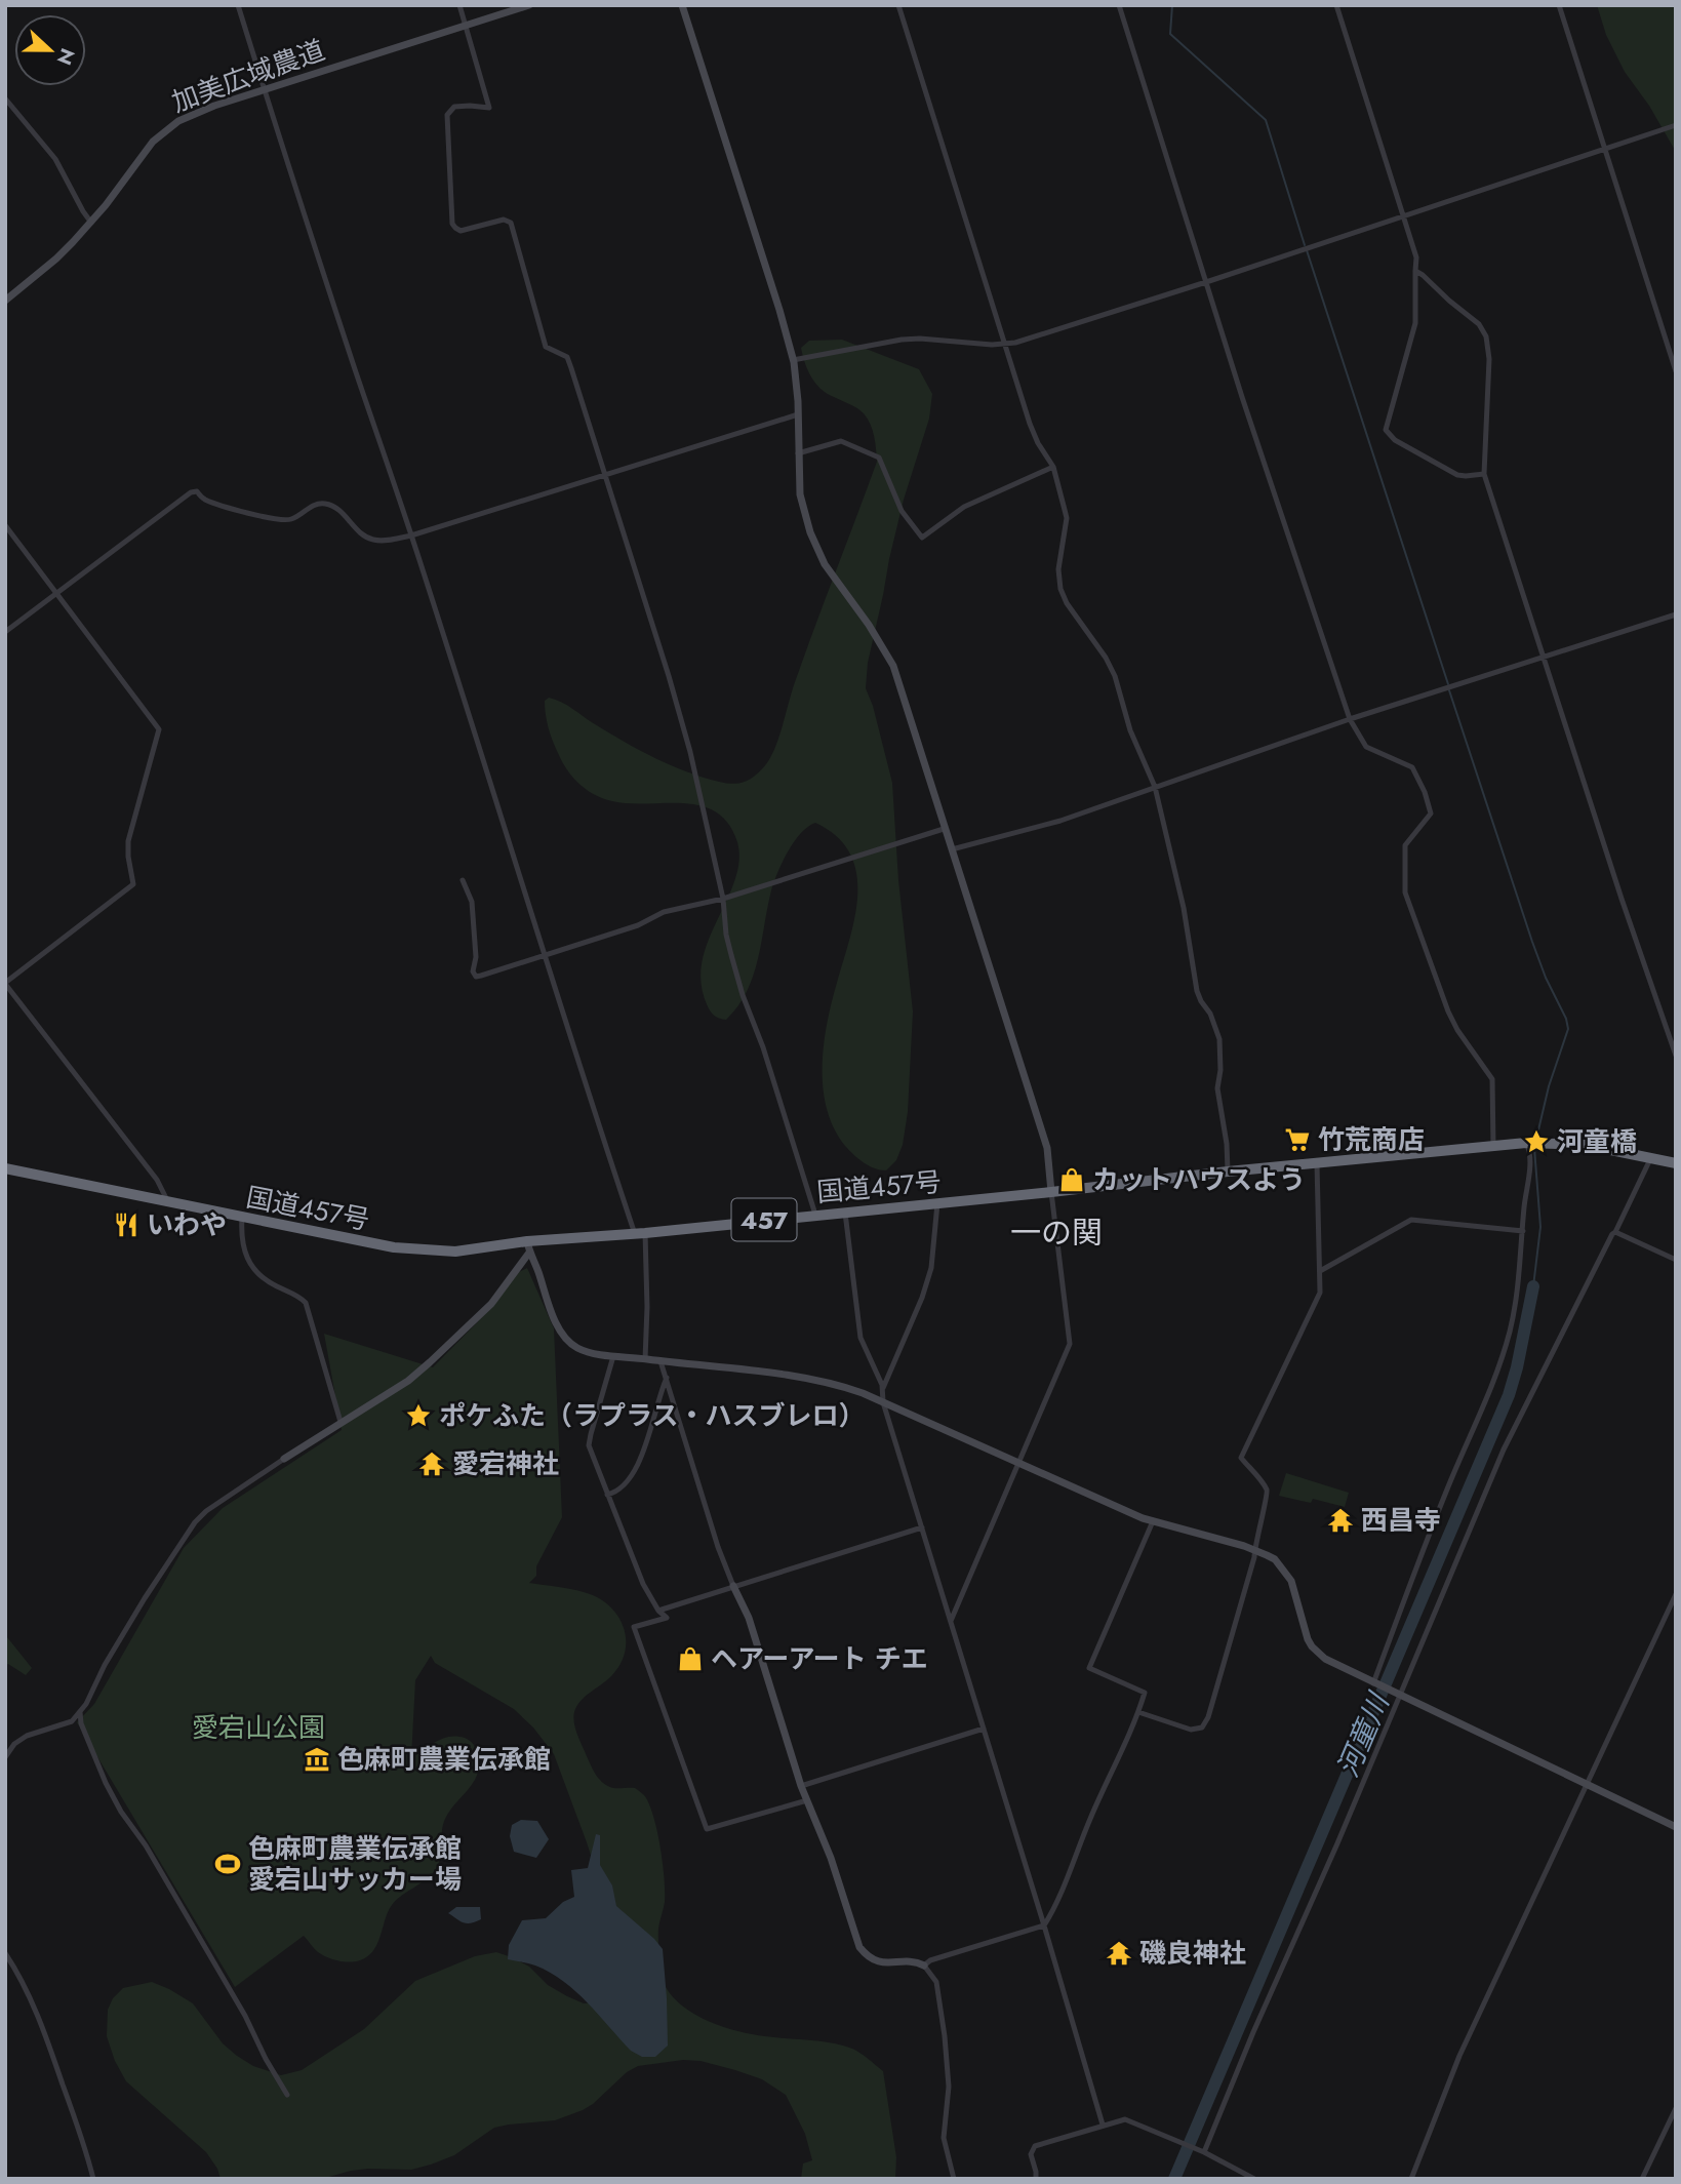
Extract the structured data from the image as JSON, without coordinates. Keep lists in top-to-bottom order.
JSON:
{
  "streets": {
    "highway": ["国道457号", "457"],
    "street": ["加美広域農道"]
  },
  "districts": ["一の関"],
  "water": ["河童川"],
  "parks": ["愛宕山公園"],
  "places": {
    "supermarket": ["竹荒商店"],
    "place": ["河童橋", "ポケふた（ラプラス・ハスブレロ）"],
    "shop": ["カットハウスよう", "ヘアーアート チエ"],
    "restaurant": ["いわや"],
    "temple": ["愛宕神社", "西昌寺", "磯良神社"],
    "museum": ["色麻町農業伝承館"],
    "sports": ["色麻町農業伝承館 愛宕山サッカー場"]
  },
  "north": "right"
}
